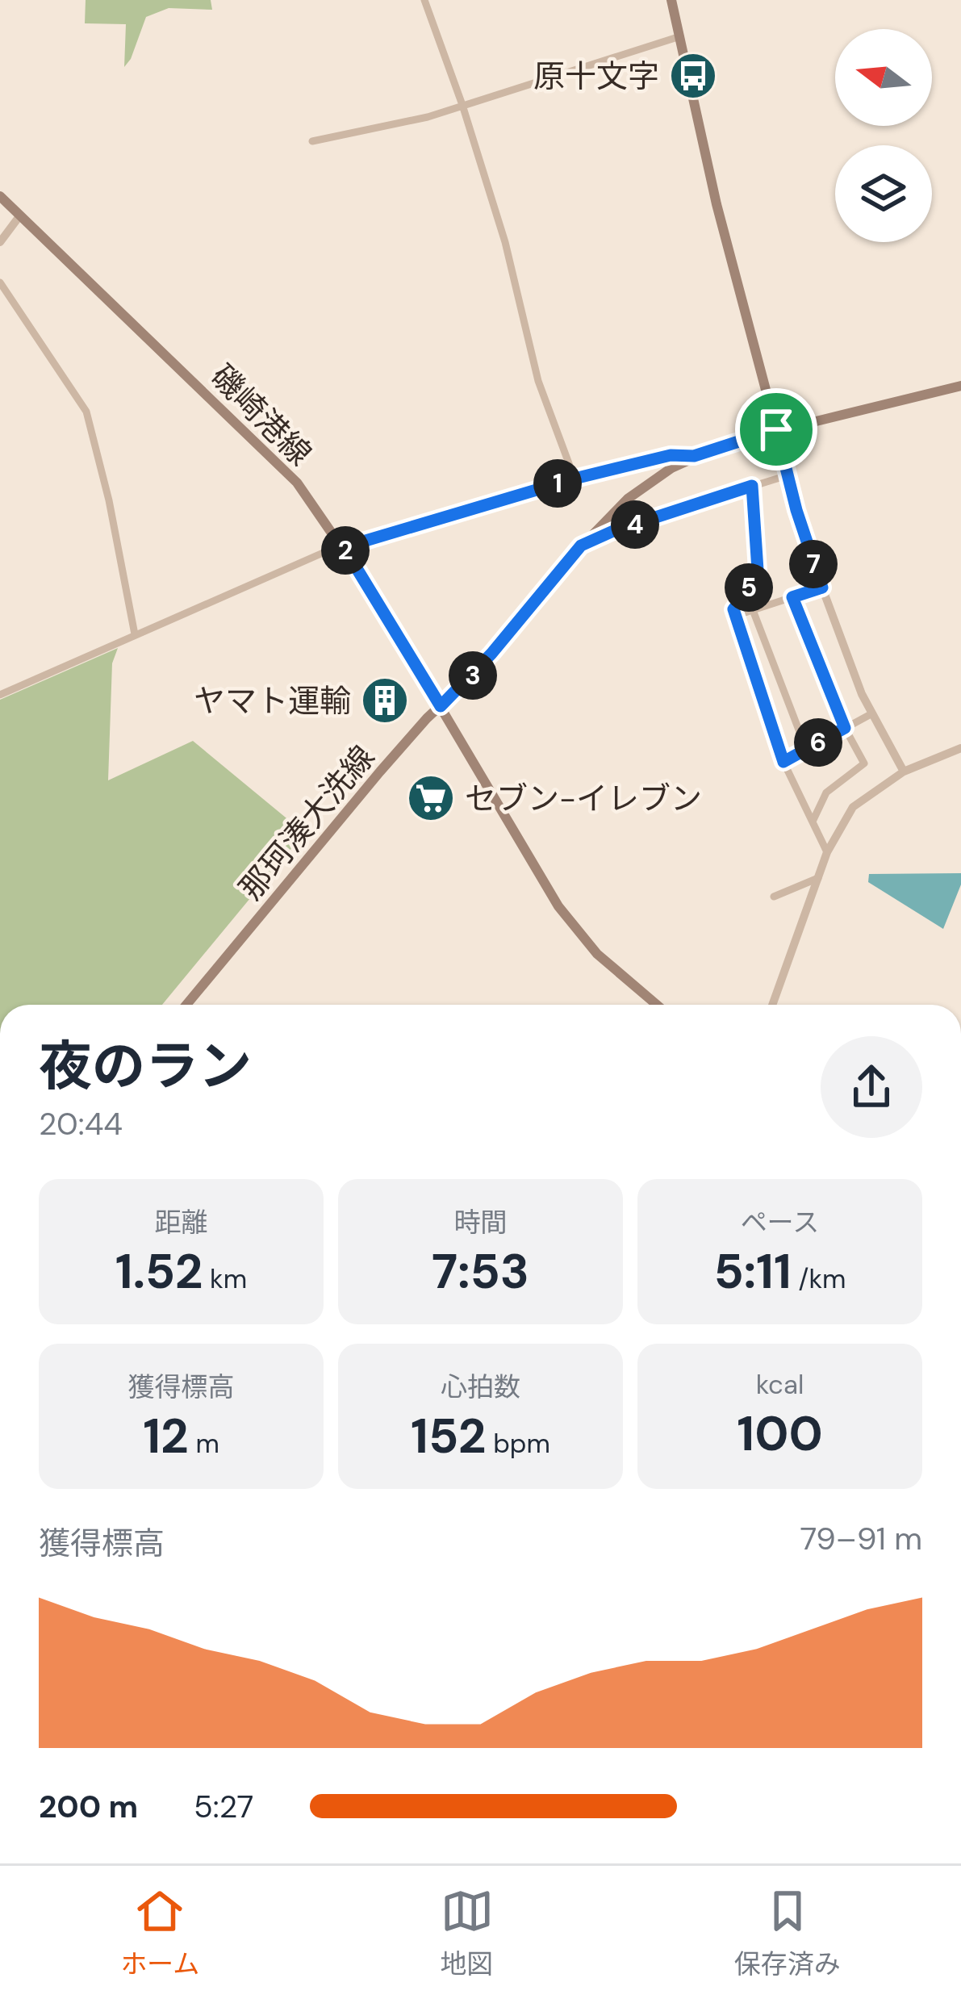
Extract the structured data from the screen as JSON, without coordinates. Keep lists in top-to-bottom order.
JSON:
{
  "streets": {
    "main road": ["磯崎港線", "那珂湊大洗線"]
  },
  "crossings": [
    ["磯崎港線", "那珂湊大洗線"]
  ],
  "places": {
    "bus stop": ["原十文字"],
    "building": ["ヤマト運輸"],
    "supermarket": ["セブン-イレブン"]
  },
  "north": "left",
  "page": {
    "pins": [
      "1",
      "4",
      "2",
      "7",
      "5",
      "3",
      "6"
    ],
    "heading": ["夜のラン", "20:44"],
    "stats": [
      ["距離", "1.52 km"],
      ["時間", "7:53"],
      ["ペース", "5:11 /km"],
      ["獲得標高", "12 m"],
      ["心拍数", "152 bpm"],
      ["kcal", "100"]
    ],
    "chart": ["獲得標高", "79–91 m"],
    "list": [
      {
        "name": "200 m",
        "note": "5:27"
      }
    ],
    "tabs": ["ホーム", "地図", "保存済み"]
  }
}
